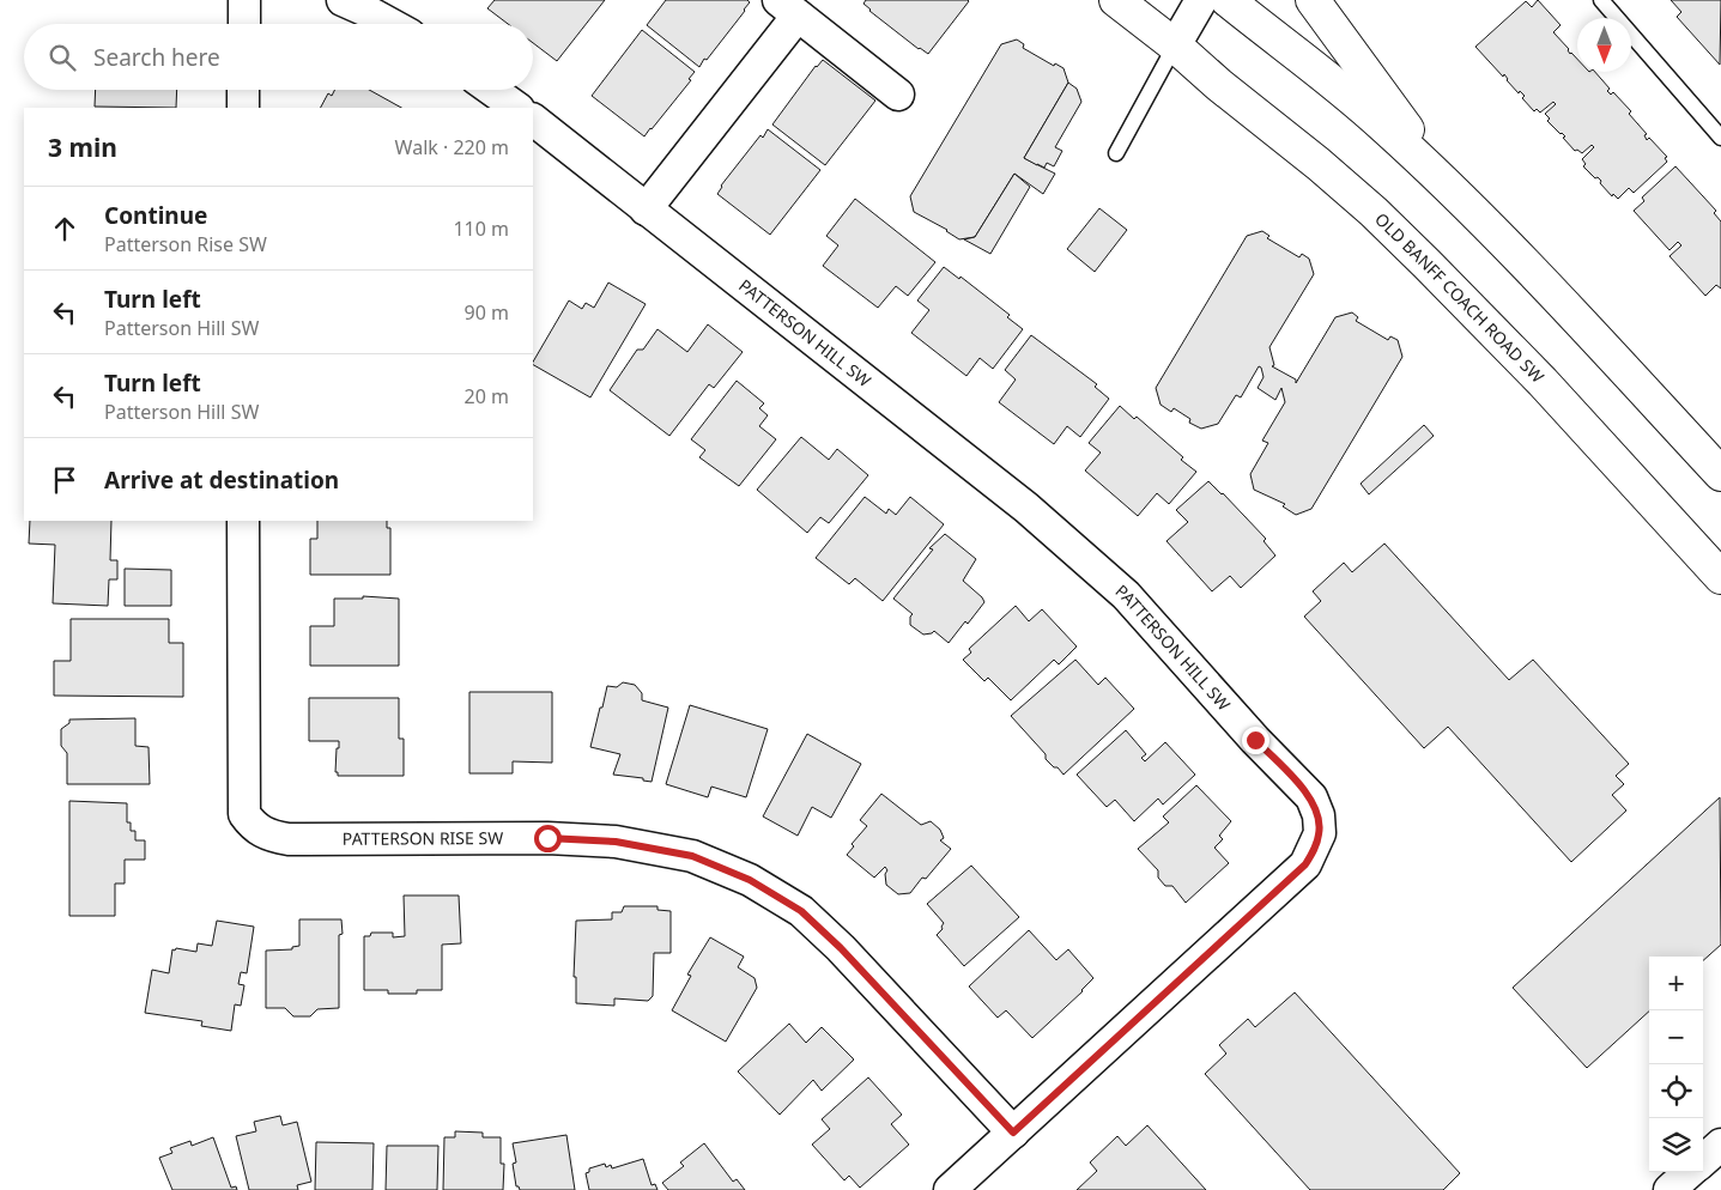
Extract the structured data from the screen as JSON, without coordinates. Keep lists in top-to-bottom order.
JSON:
{
  "streets": {
    "main road": ["OLD BANFF COACH ROAD SW"],
    "street": ["PATTERSON HILL SW", "PATTERSON RISE SW"]
  },
  "crossings": [
    ["PATTERSON HILL SW", "PATTERSON RISE SW"]
  ],
  "north": "bottom",
  "page": {
    "search": "Search here",
    "heading": ["3 min", "Walk · 220 m"],
    "list": [
      ["Continue", "Patterson Rise SW", "110 m"],
      ["Turn left", "Patterson Hill SW", "90 m"],
      ["Turn left", "Patterson Hill SW", "20 m"],
      "Arrive at destination"
    ],
    "map_buttons": ["+", "−"]
  }
}
